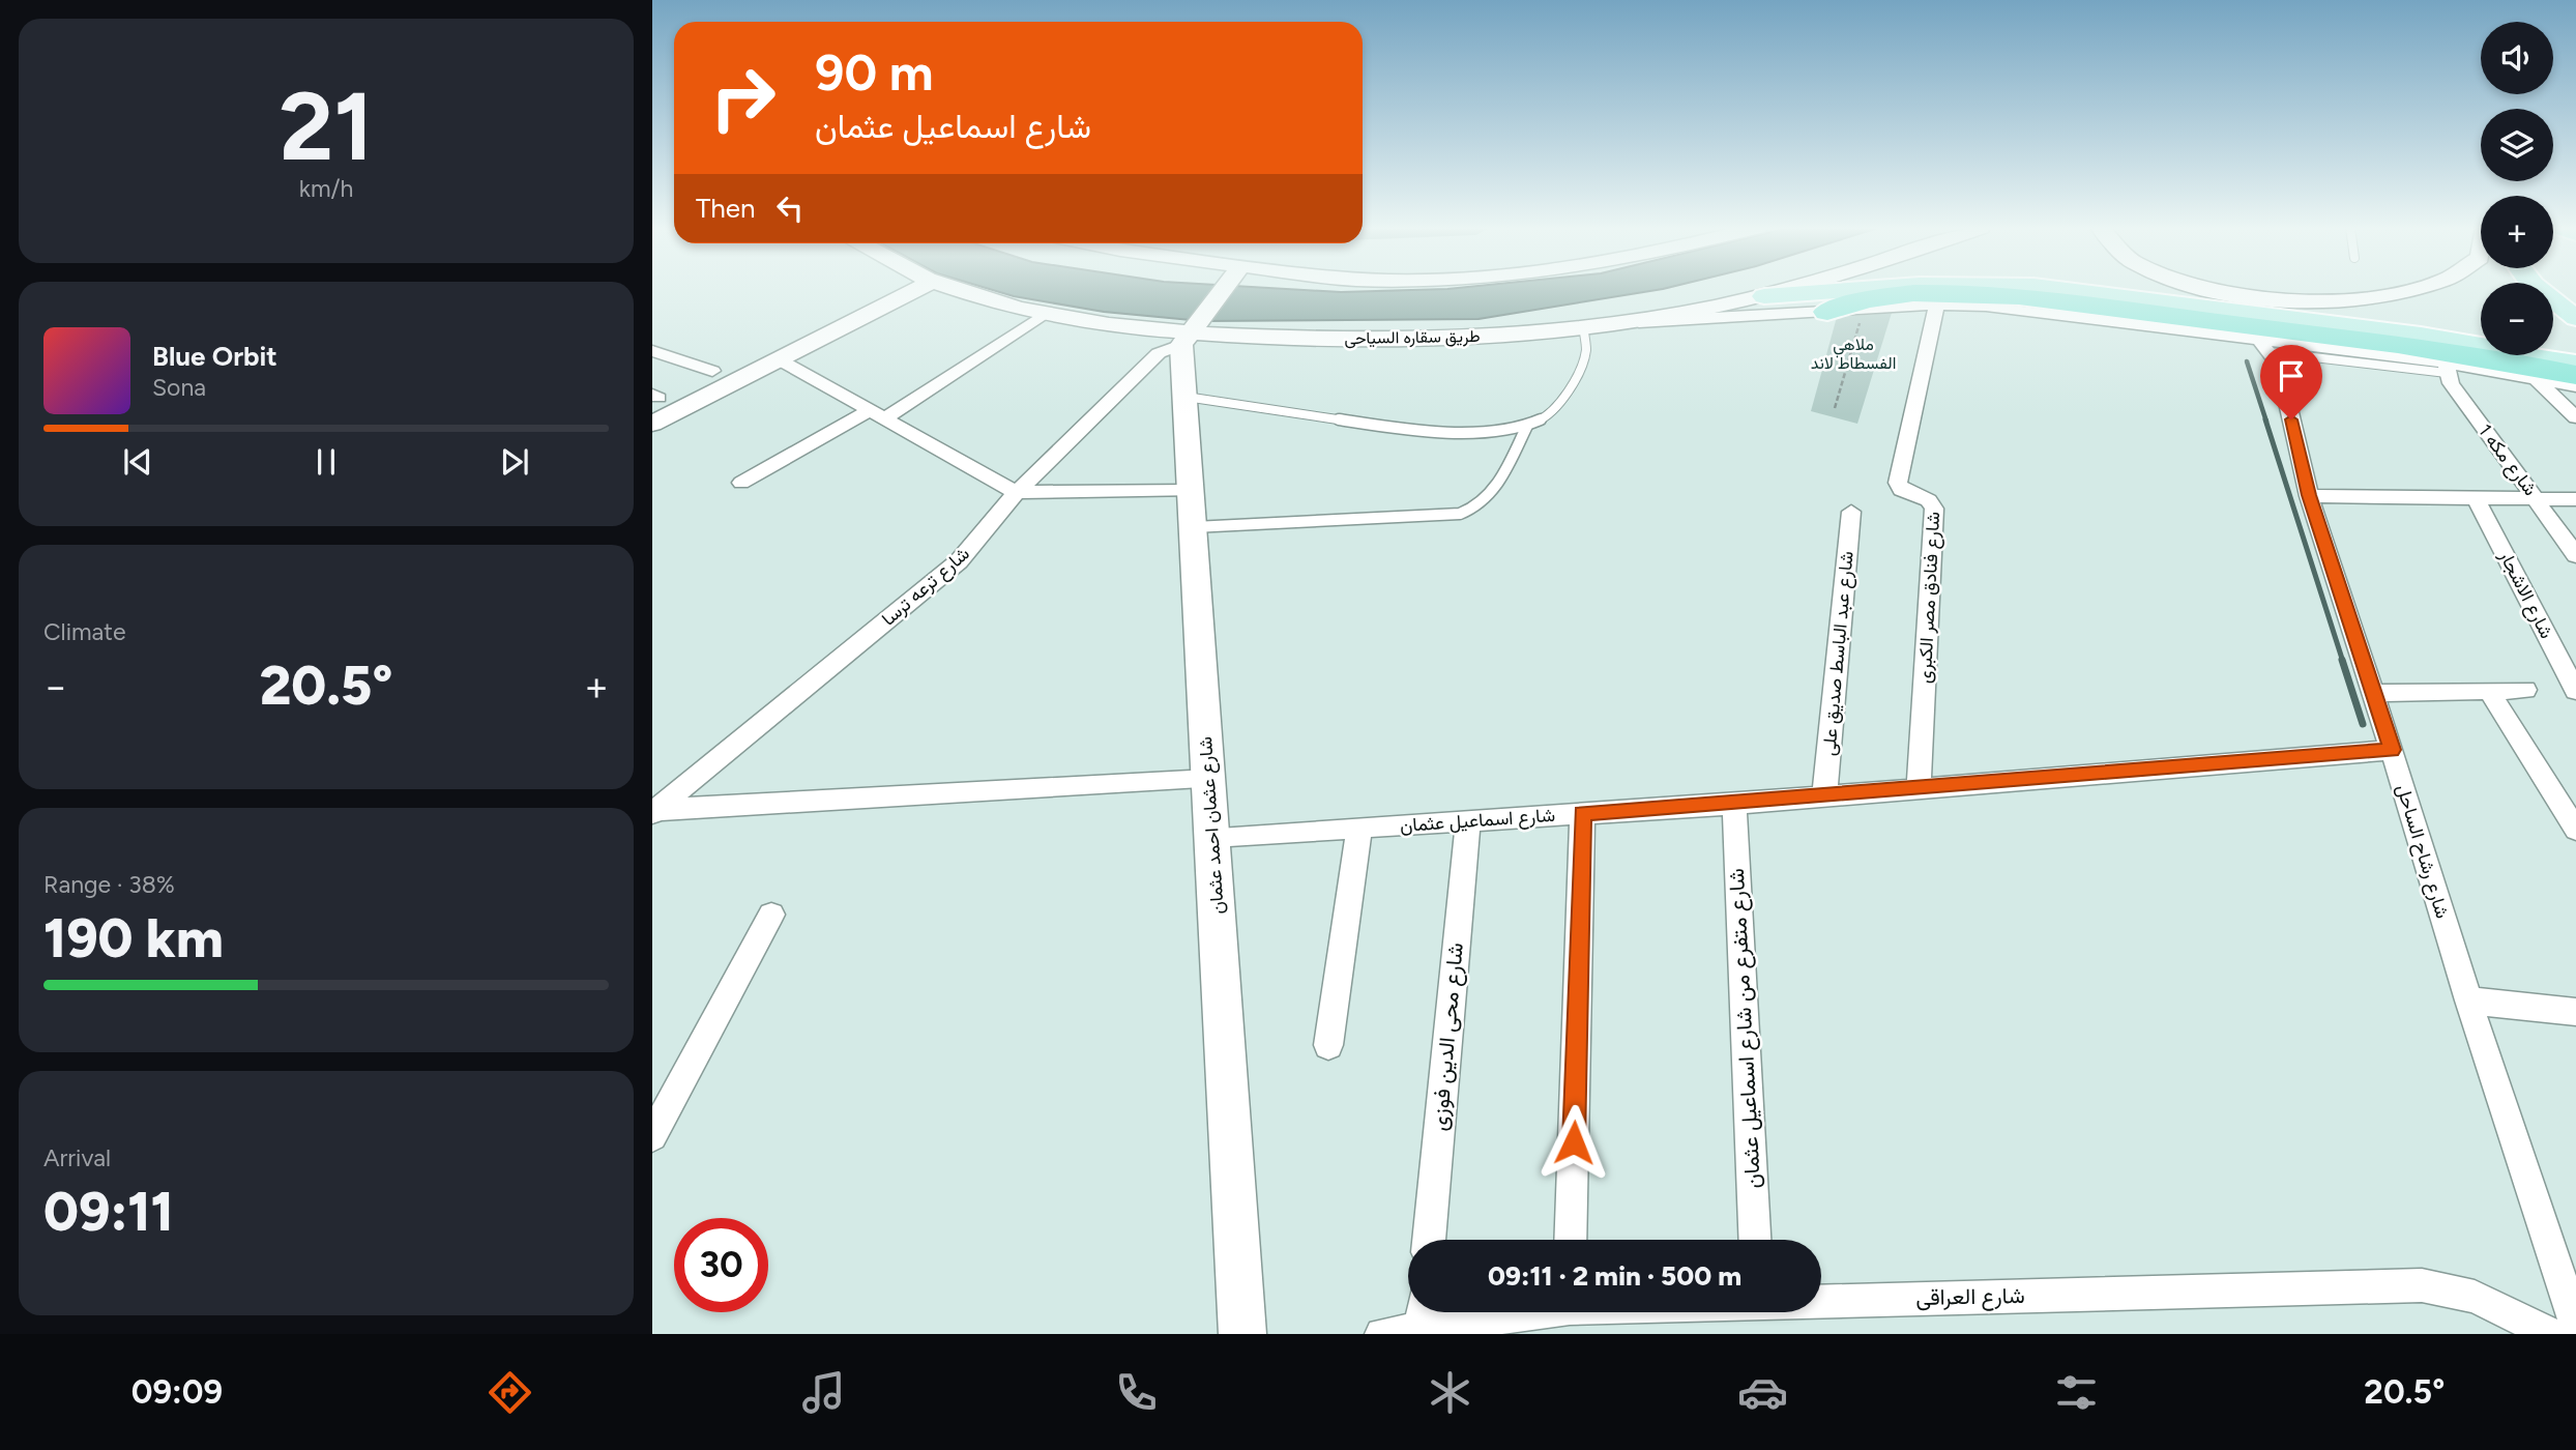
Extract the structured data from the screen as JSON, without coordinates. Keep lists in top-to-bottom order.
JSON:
{
  "streets": {
    "main road": ["طريق سقاره السياحى", "شارع عثمان احمد عثمان"],
    "street": [
      "شارع مكه 1",
      "شارع ترعه ترسا",
      "شارع الاشجار",
      "شارع فنادق مصر الكبرى",
      "شارع عبد الباسط صديق على",
      "شارع اسماعيل عثمان",
      "شارع رشاح الساحل",
      "شارع متفرع من شارع اسماعيل عثمان",
      "شارع محى الدين فوزى",
      "شارع العراقى"
    ]
  },
  "crossings": [
    ["طريق سقاره السياحى", "شارع ترعه ترسا"],
    ["طريق سقاره السياحى", "شارع عثمان احمد عثمان"],
    ["شارع ترعه ترسا", "شارع عثمان احمد عثمان"],
    ["شارع فنادق مصر الكبرى", "شارع اسماعيل عثمان"],
    ["شارع عبد الباسط صديق على", "شارع اسماعيل عثمان"],
    ["شارع اسماعيل عثمان", "شارع عثمان احمد عثمان"],
    ["شارع اسماعيل عثمان", "شارع رشاح الساحل"],
    ["شارع اسماعيل عثمان", "شارع متفرع من شارع اسماعيل عثمان"],
    ["شارع اسماعيل عثمان", "شارع محى الدين فوزى"]
  ],
  "parks": ["ملاهي الفسطاط لاند"],
  "page": {
    "tile": [
      ["21", "km/h"],
      "Climate",
      ["Range · 38%", "190 km"],
      ["Arrival", "09:11"]
    ],
    "map_buttons": ["+", "−"],
    "turn": ["90 m", "شارع اسماعيل عثمان"],
    "then": "Then",
    "song": ["Blue Orbit", "Sona"],
    "heat": ["−", "20.5°", "+"],
    "limit": "30",
    "trip": "09:11 · 2 min · 500 m",
    "tabs": ["09:09", "20.5°"]
  }
}
